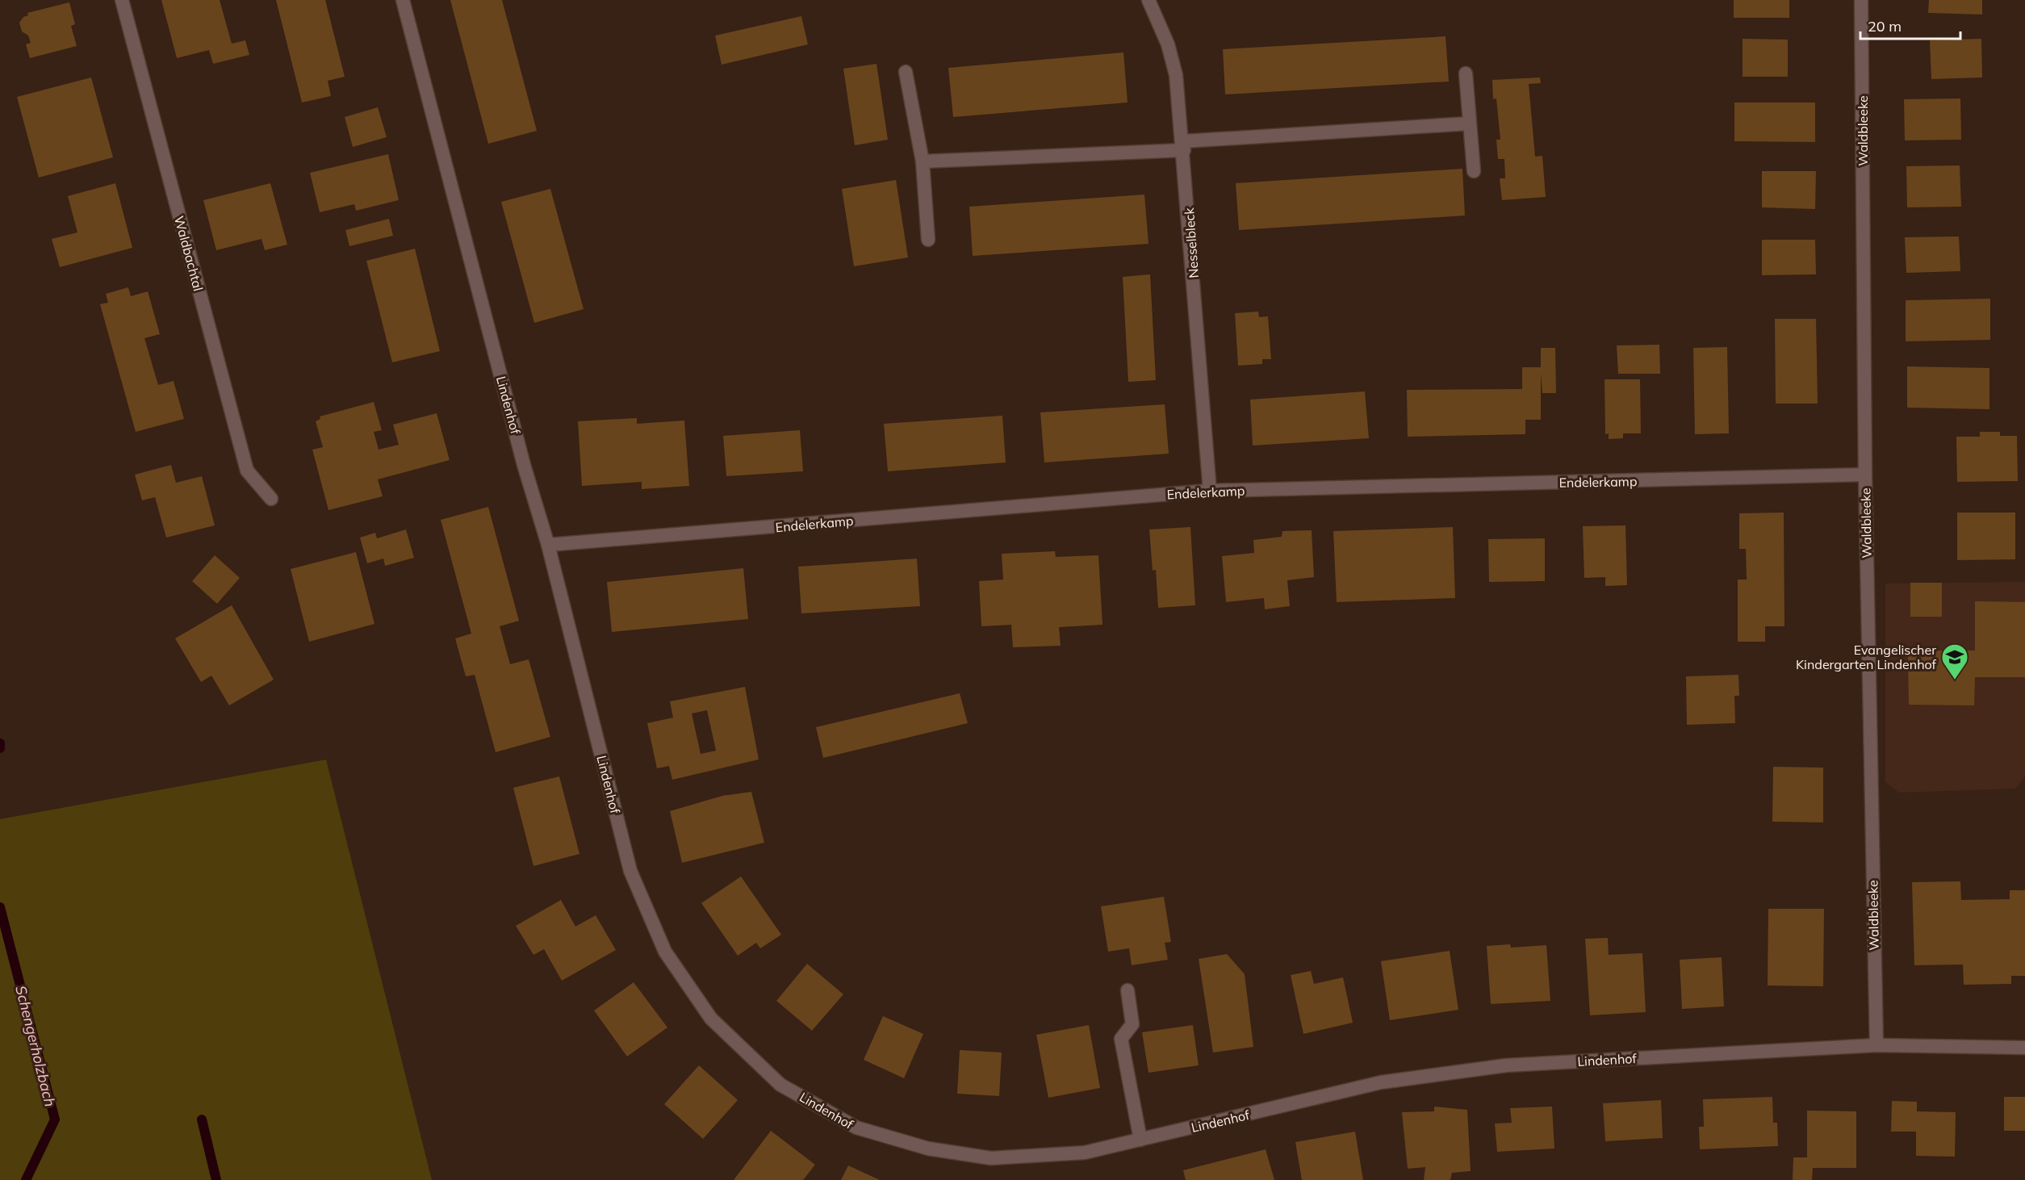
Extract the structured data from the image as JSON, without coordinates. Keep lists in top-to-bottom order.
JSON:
{
  "streets": {
    "street": [
      "Waldbleeke",
      "Nesselbleck",
      "Waldbachtal",
      "Lindenhof",
      "Endelerkamp"
    ]
  },
  "crossings": [
    ["Waldbleeke", "Lindenhof"],
    ["Waldbleeke", "Endelerkamp"],
    ["Nesselbleck", "Endelerkamp"],
    ["Lindenhof", "Endelerkamp"]
  ],
  "water": ["Schengerholzbach"],
  "places": {
    "school or university": ["Evangelischer Kindergarten Lindenhof"]
  },
  "scale_bar": "20 m"
}
